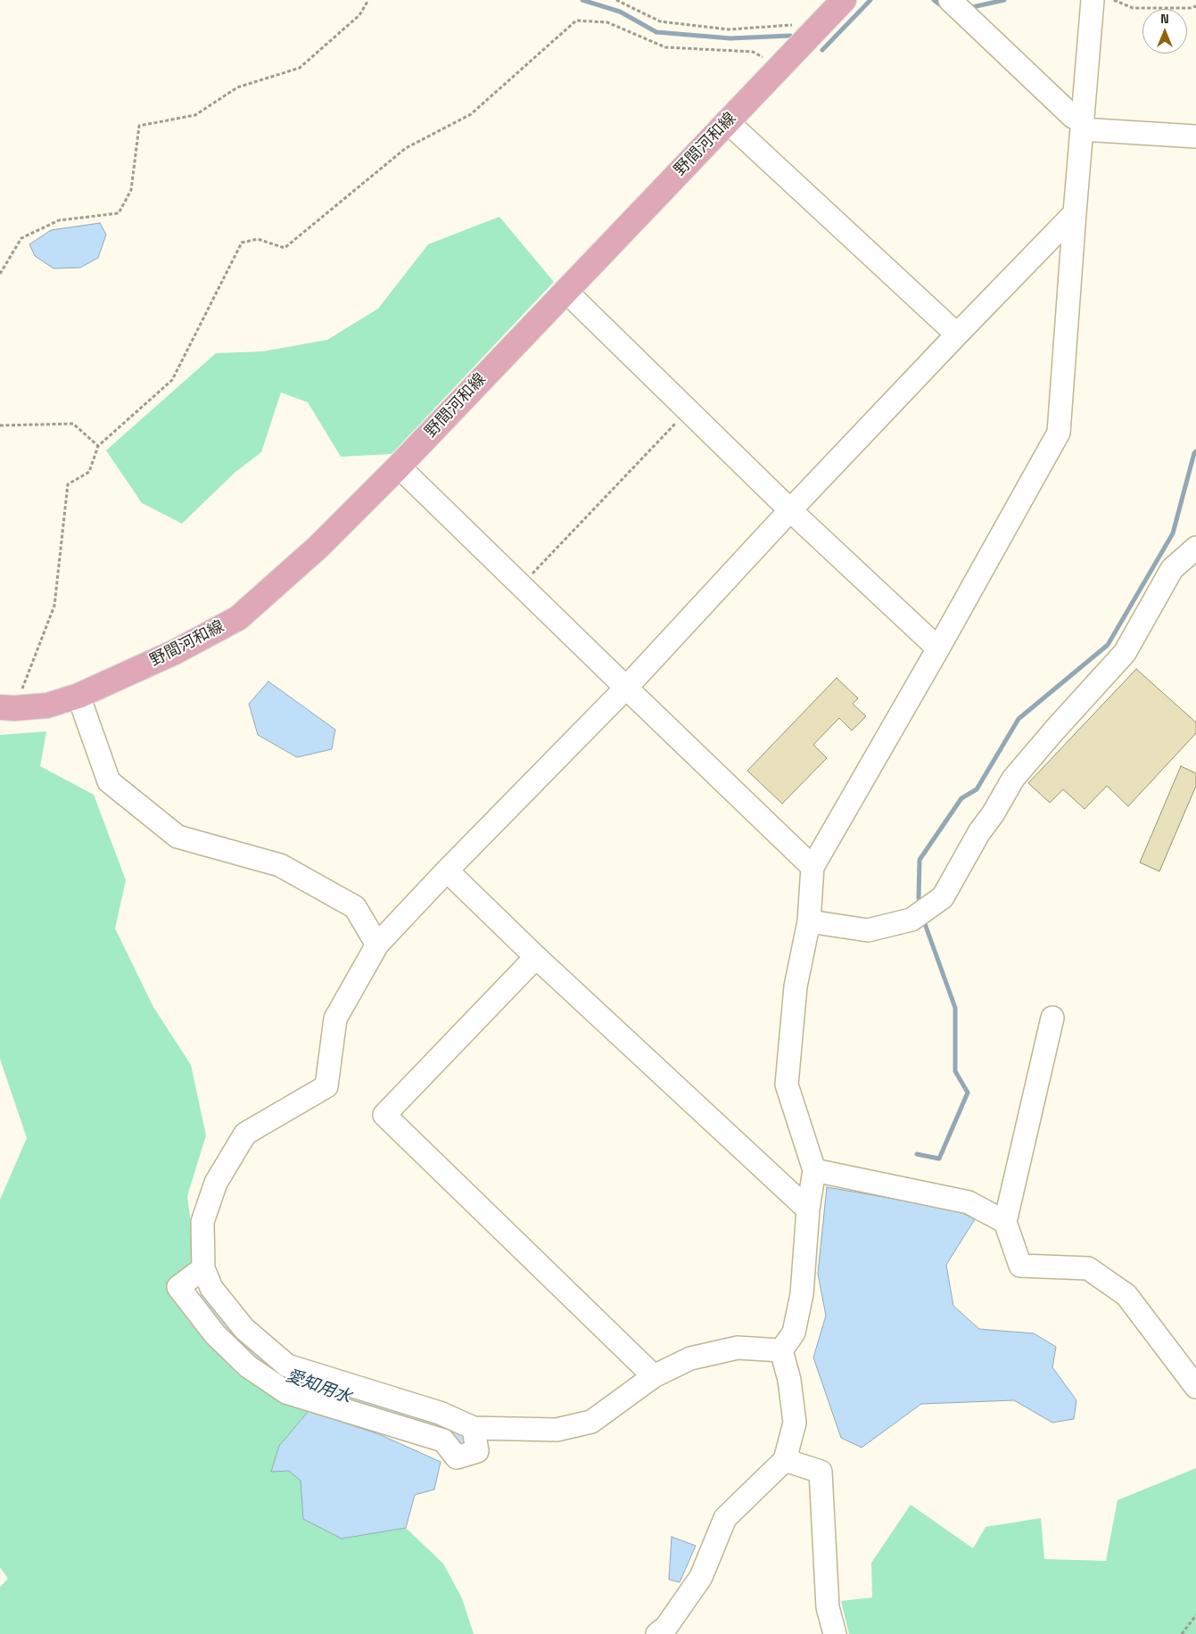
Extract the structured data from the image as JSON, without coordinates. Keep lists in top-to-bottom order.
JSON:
{
  "streets": {
    "main road": ["野間河和線"]
  },
  "water": ["愛知用水"],
  "north": "top"
}
